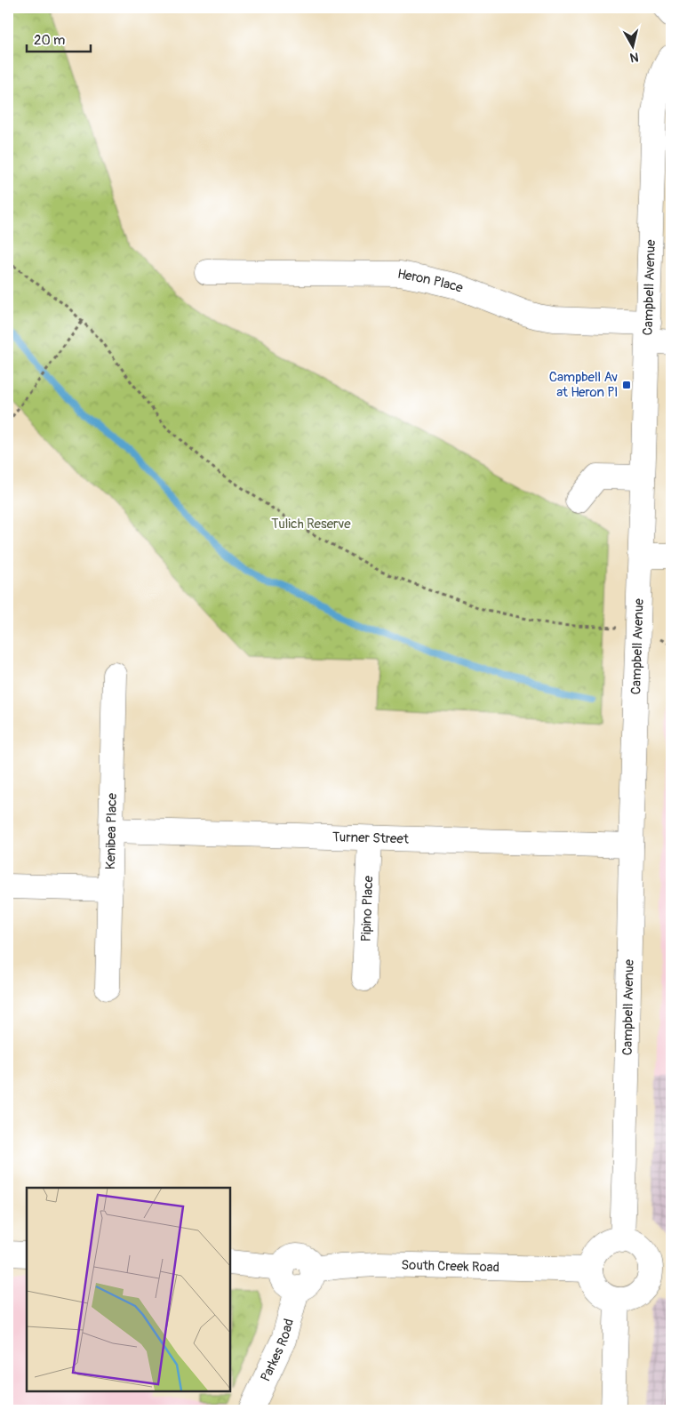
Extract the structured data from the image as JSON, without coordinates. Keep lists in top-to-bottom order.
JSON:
{
  "streets": {
    "street": [
      "Heron Place",
      "Campbell Avenue",
      "Kenibea Place",
      "Turner Street",
      "Pipino Place",
      "South Creek Road",
      "Parkes Road"
    ]
  },
  "crossings": [
    ["Heron Place", "Campbell Avenue"],
    ["Campbell Avenue", "Turner Street"],
    ["Campbell Avenue", "South Creek Road"],
    ["Kenibea Place", "Turner Street"],
    ["Turner Street", "Pipino Place"],
    ["South Creek Road", "Parkes Road"]
  ],
  "parks": ["Tulich Reserve"],
  "places": {
    "transit": ["Campbell Av at Heron Pl"]
  },
  "scale_bar": "20 m",
  "north": "bottom"
}
